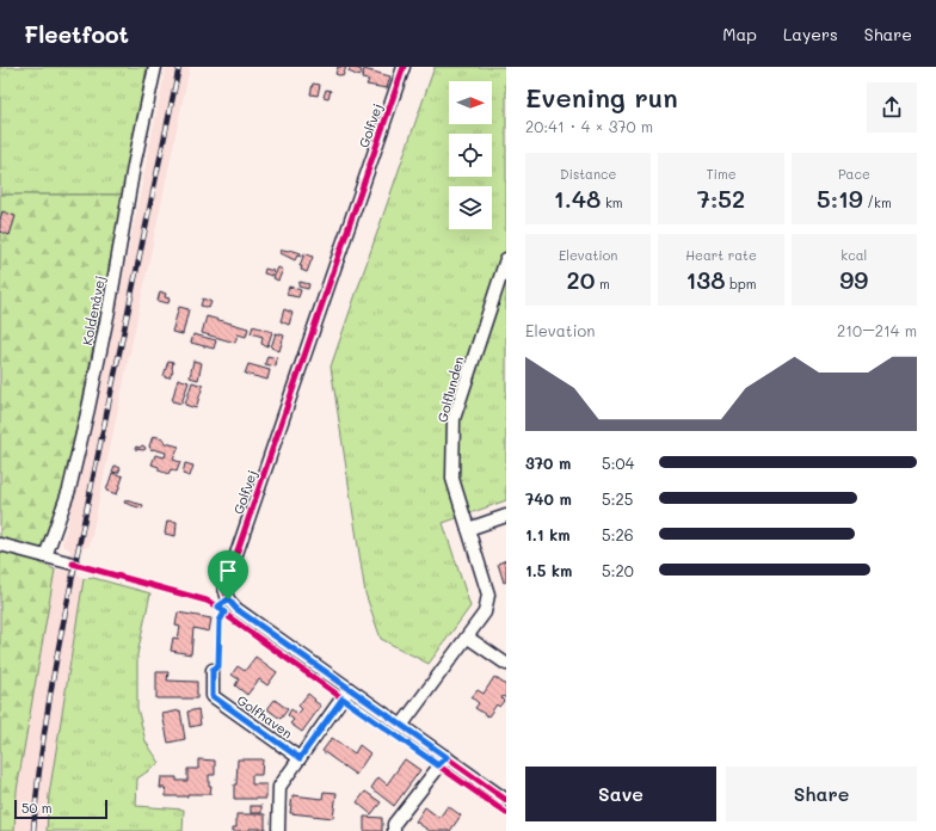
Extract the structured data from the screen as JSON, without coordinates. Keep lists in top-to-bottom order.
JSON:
{
  "streets": {
    "street": [
      "Golfvej",
      "Koldenåvej",
      "Golflunden",
      "Golfhaven"
    ]
  },
  "scale_bar": "50 m",
  "north": "right",
  "page": {
    "header": "Fleetfoot",
    "nav": ["Map", "Layers", "Share"],
    "heading": ["Evening run", "20:41 · 4 × 370 m"],
    "stats": [
      ["Distance", "1.48 km"],
      ["Time", "7:52"],
      ["Pace", "5:19 /km"],
      ["Elevation", "20 m"],
      ["Heart rate", "138 bpm"],
      ["kcal", "99"]
    ],
    "chart": ["Elevation", "210–214 m"],
    "list": [
      {
        "name": "370 m",
        "note": "5:04"
      },
      {
        "name": "740 m",
        "note": "5:25"
      },
      {
        "name": "1.1 km",
        "note": "5:26"
      },
      {
        "name": "1.5 km",
        "note": "5:20"
      }
    ],
    "buttons": ["Save", "Share"],
    "scale": "50 m"
  }
}
